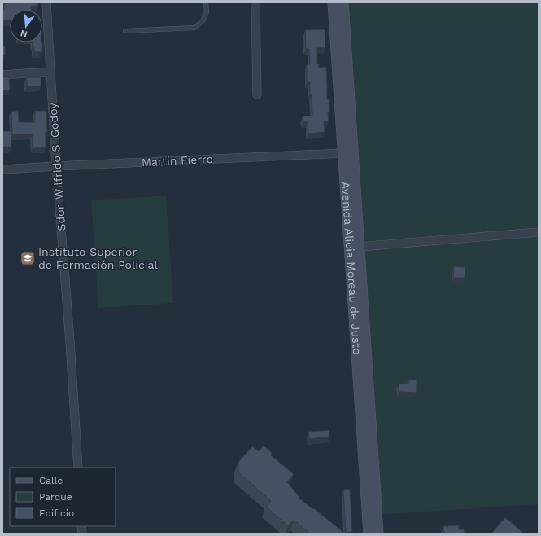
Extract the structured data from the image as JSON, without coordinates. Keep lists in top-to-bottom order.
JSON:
{
  "streets": {
    "main road": ["Avenida Alicia Moreau de Justo"],
    "street": ["Martín Fierro", "Sdor. Wilfrido S. Godoy"]
  },
  "crossings": [
    ["Martín Fierro", "Sdor. Wilfrido S. Godoy"],
    ["Martín Fierro", "Avenida Alicia Moreau de Justo"]
  ],
  "places": {
    "school or university": ["Instituto Superior de Formación Policial"]
  },
  "legend": ["Calle", "Parque", "Edificio"],
  "north": "bottom"
}
